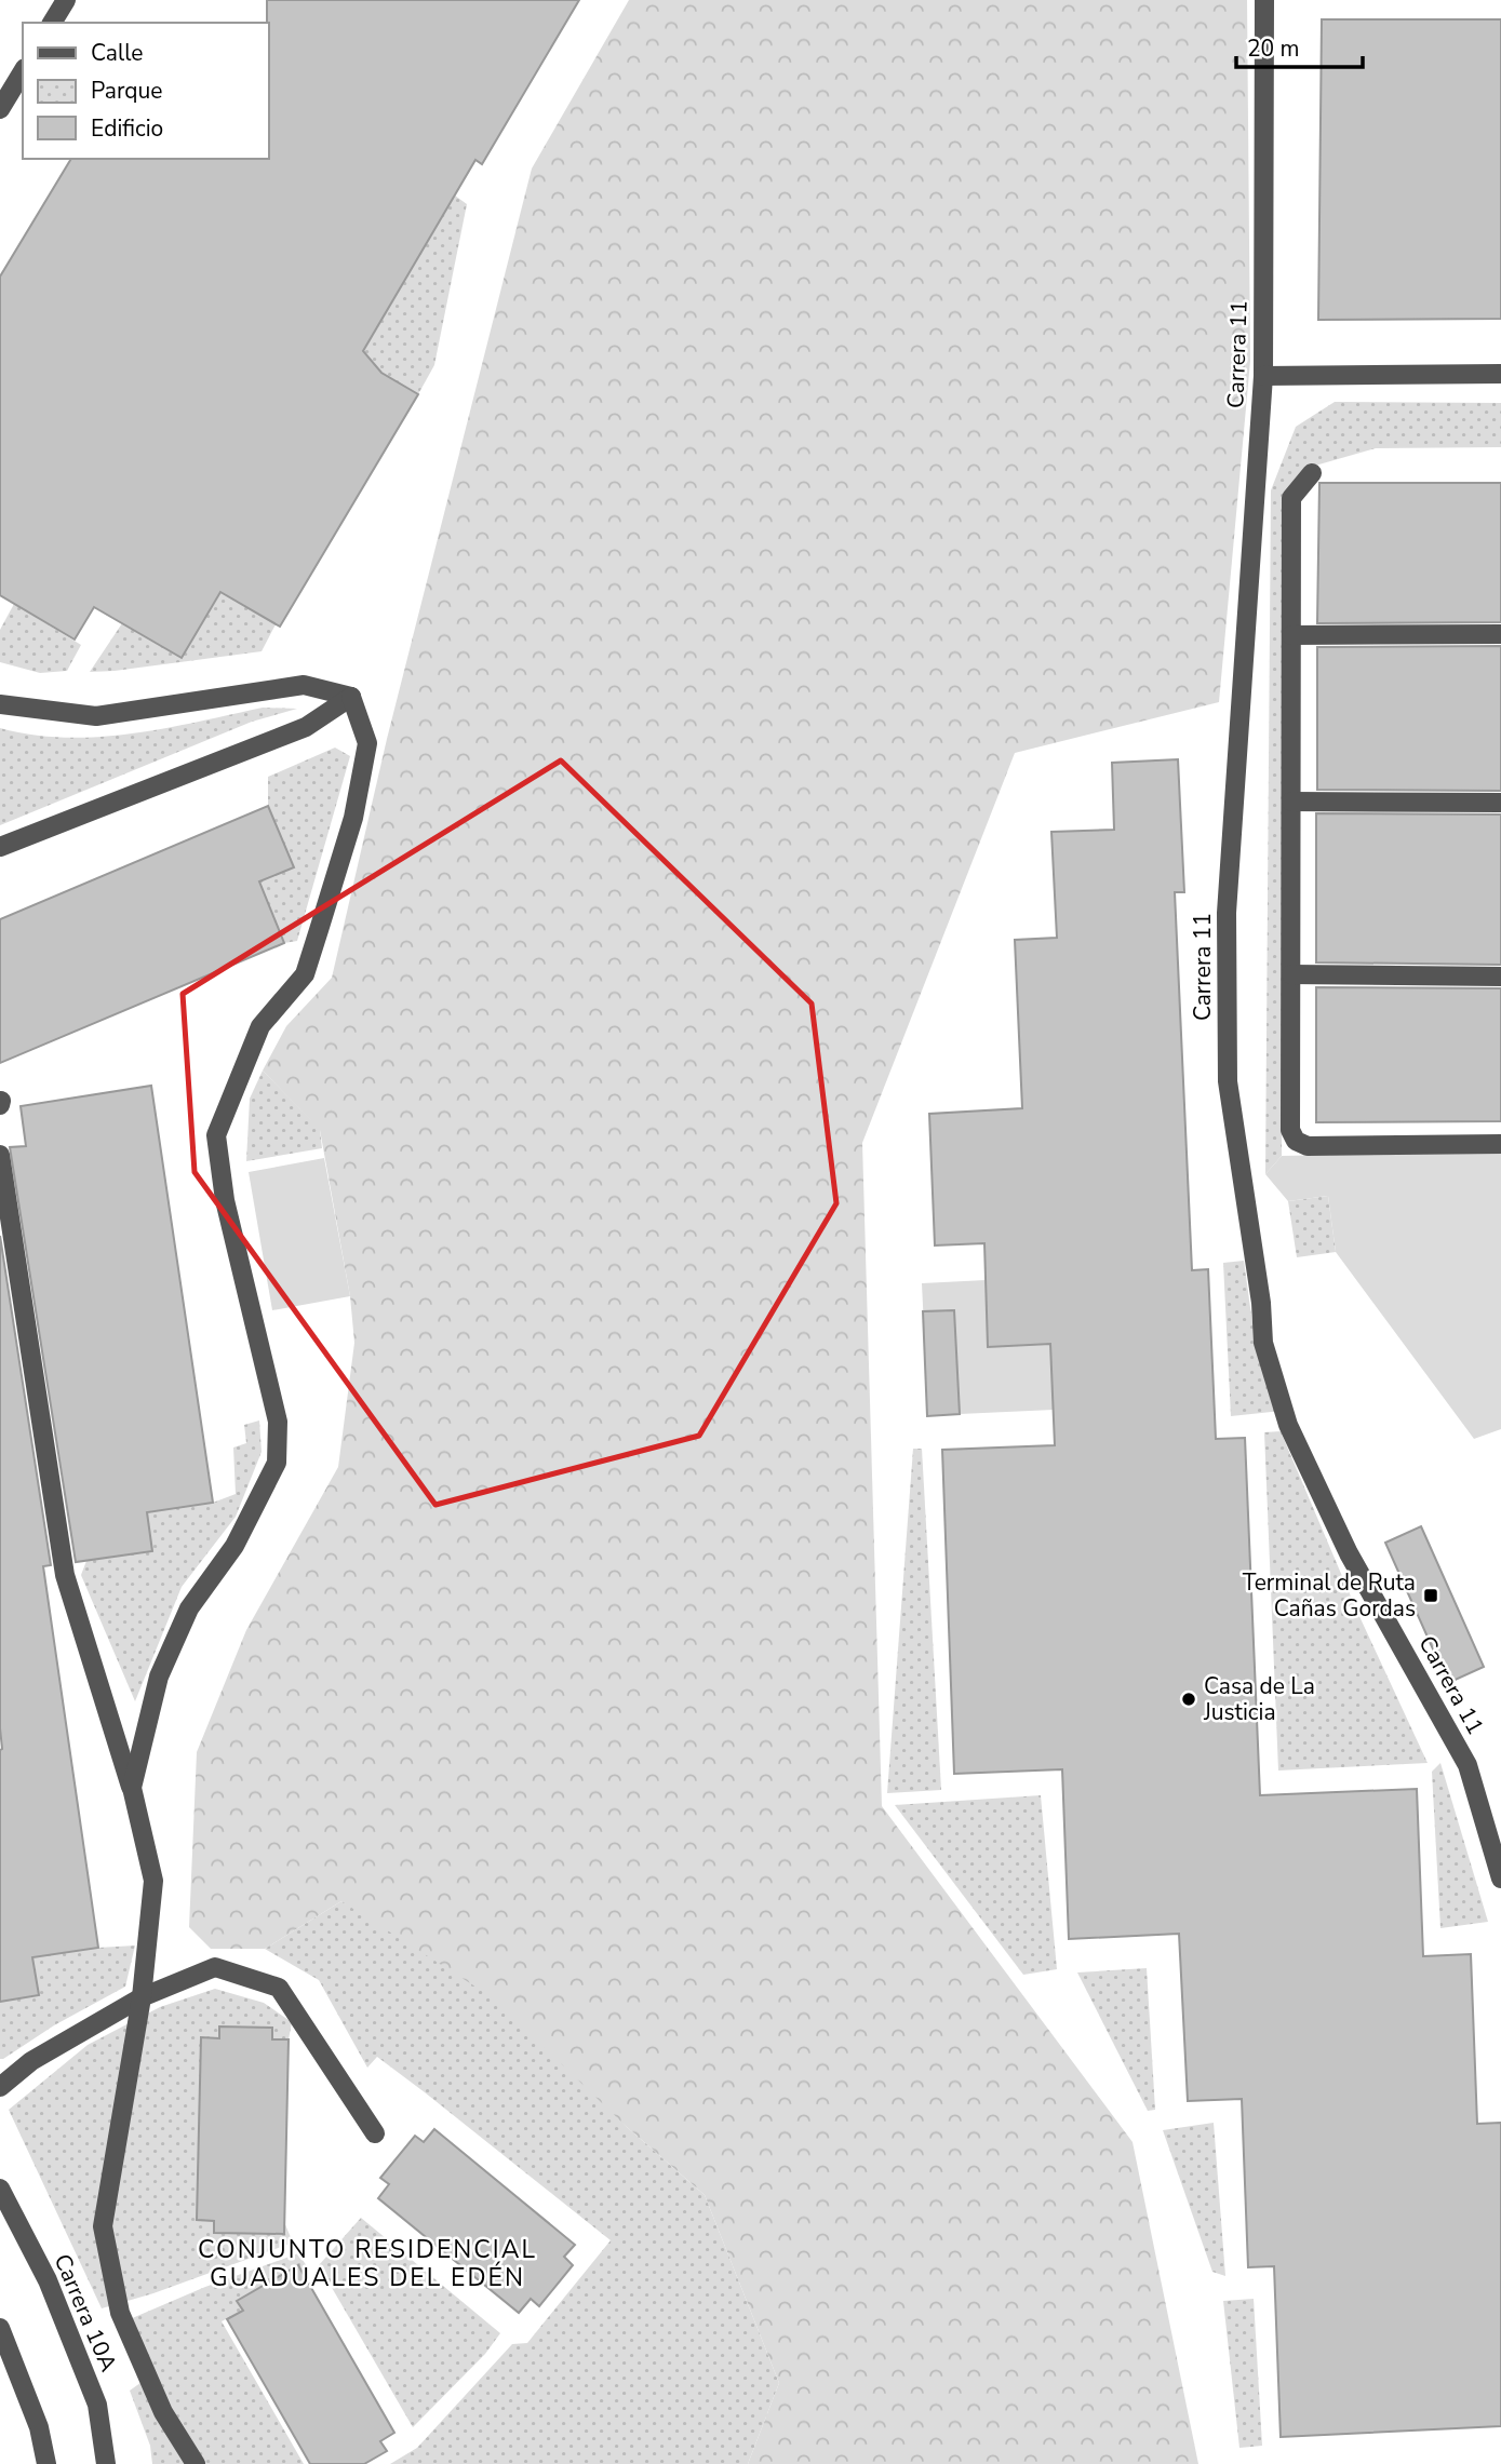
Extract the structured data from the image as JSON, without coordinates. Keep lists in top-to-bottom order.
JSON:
{
  "streets": {
    "street": ["Carrera 11", "Carrera 10A"]
  },
  "districts": ["CONJUNTO RESIDENCIAL GUADUALES DEL EDÉN"],
  "places": {
    "transit": ["Terminal de Ruta Cañas Gordas"],
    "other": ["Casa de La Justicia"]
  },
  "legend": ["Calle", "Parque", "Edificio"],
  "scale_bar": "20 m"
}
